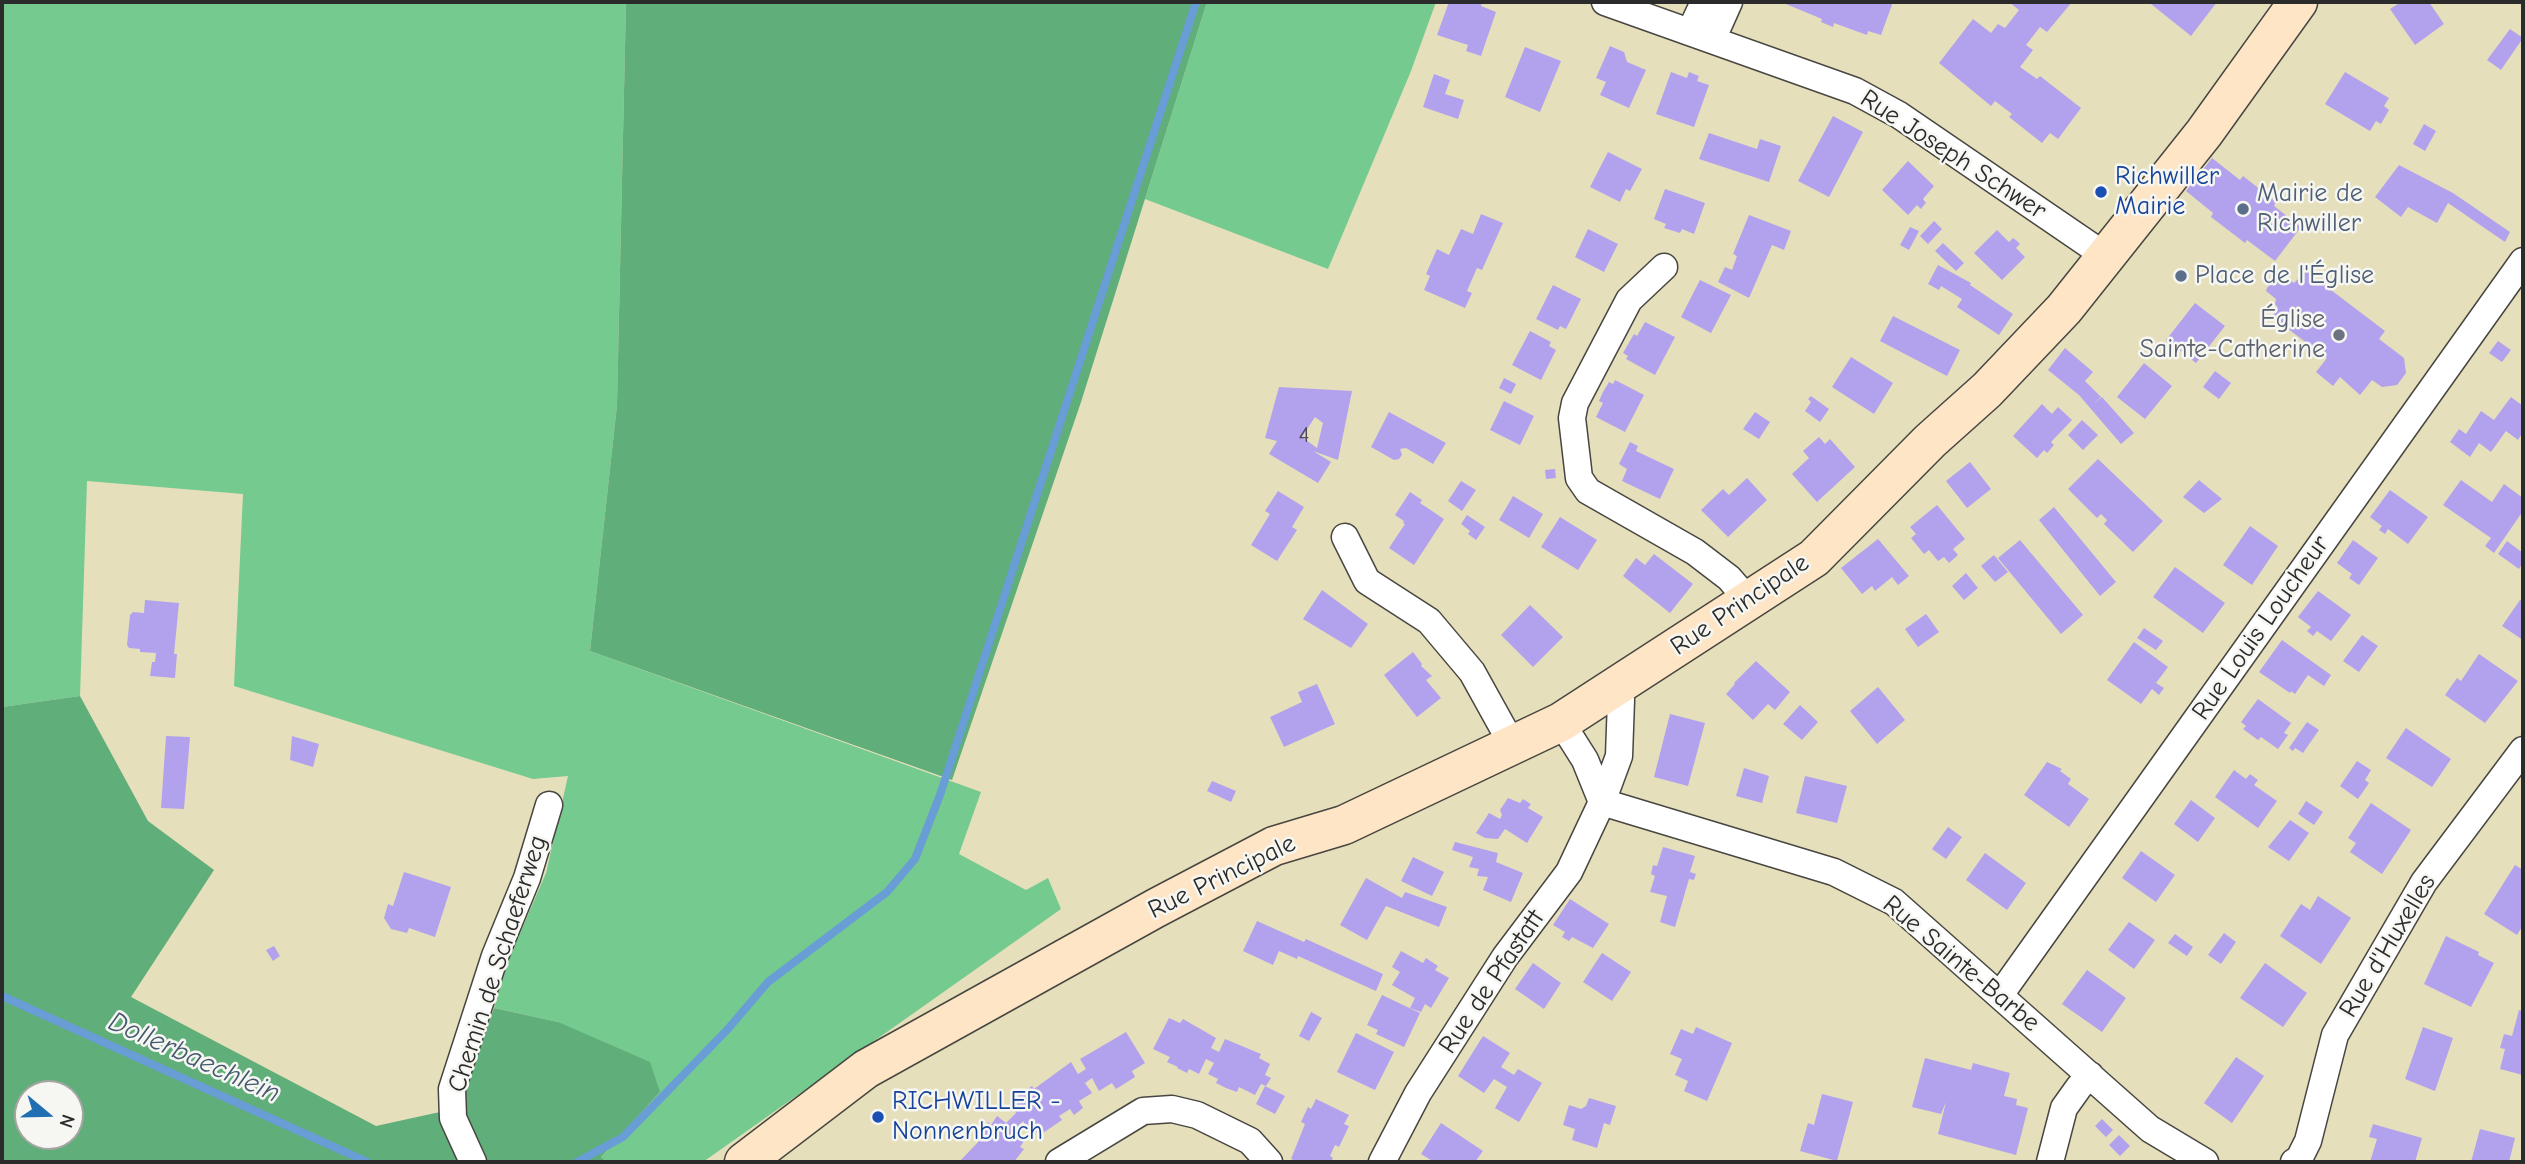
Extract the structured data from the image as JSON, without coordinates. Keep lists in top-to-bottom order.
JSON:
{
  "streets": {
    "main road": ["Rue Principale"],
    "street": [
      "Rue Joseph Schwer",
      "Rue Louis Loucheur",
      "Rue d'Huxelles",
      "Chemin de Schaeferweg",
      "Rue Sainte-Barbe",
      "Rue de Pfastatt"
    ]
  },
  "crossings": [
    ["Rue Joseph Schwer", "Rue Principale"],
    ["Rue Principale", "Rue de Pfastatt"],
    ["Rue Louis Loucheur", "Rue Sainte-Barbe"],
    ["Rue Sainte-Barbe", "Rue de Pfastatt"]
  ],
  "water": ["Dollerbaechlein"],
  "places": [
    "Richwiller Mairie",
    "Mairie de Richwiller",
    "Place de l'Église",
    "Église Sainte-Catherine",
    "RICHWILLER - Nonnenbruch"
  ],
  "house_numbers": ["4"],
  "north": "right"
}
